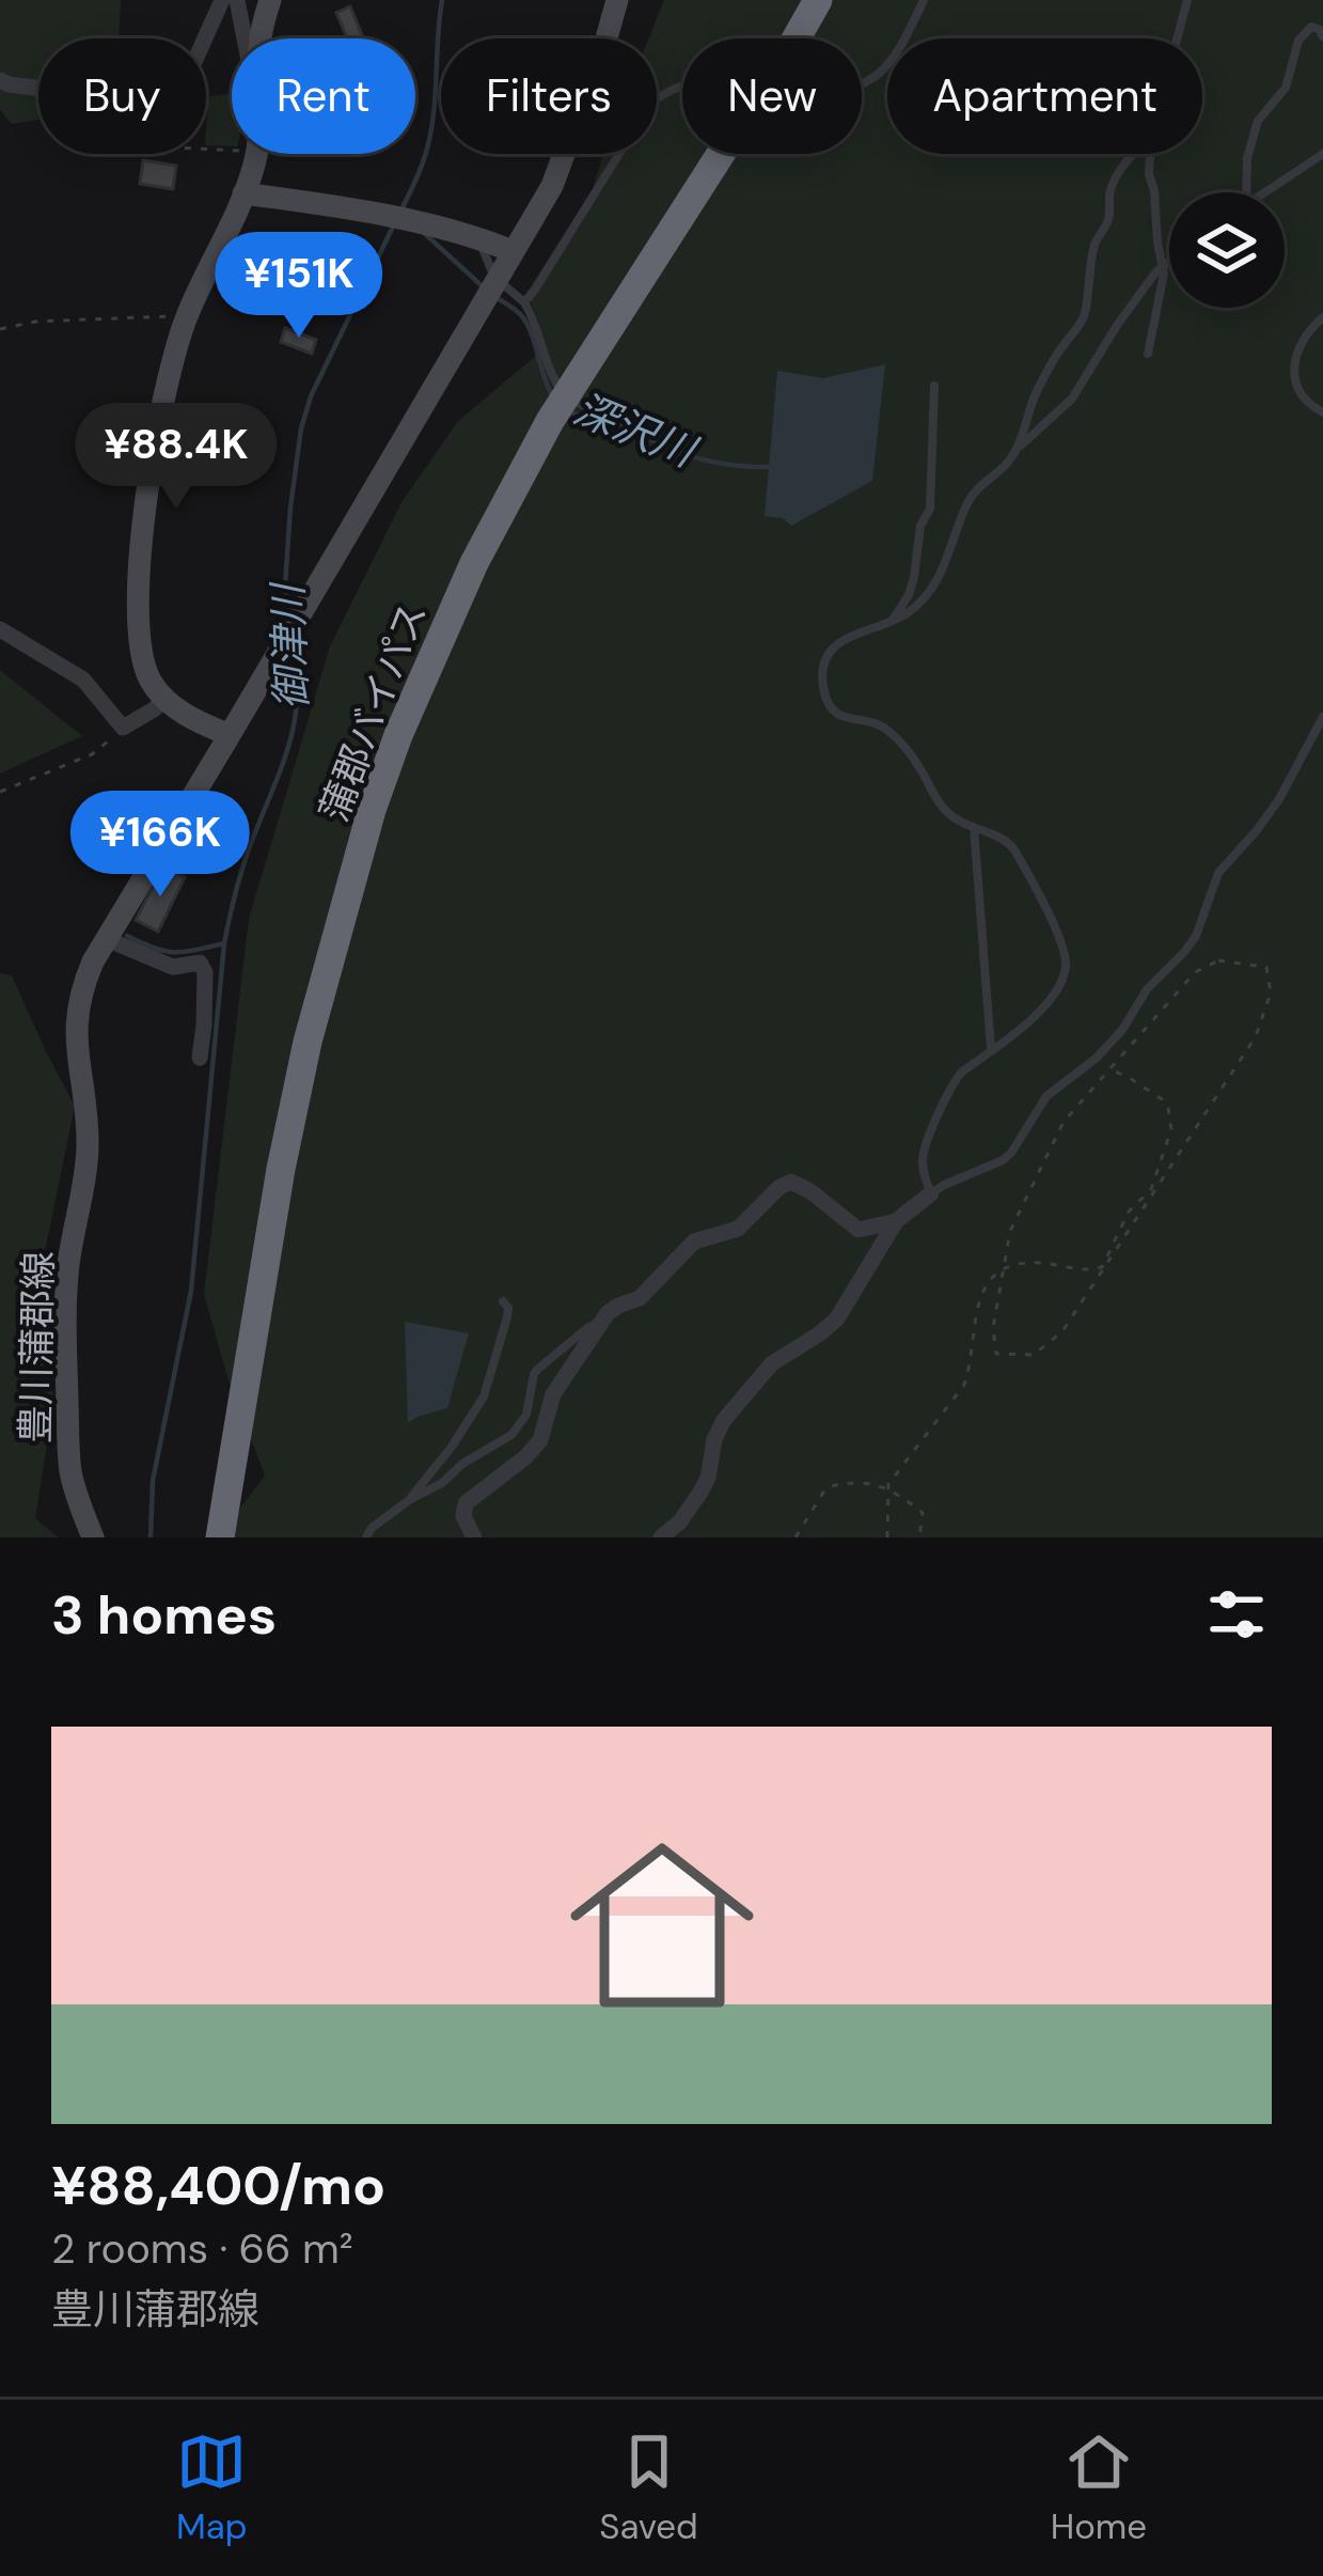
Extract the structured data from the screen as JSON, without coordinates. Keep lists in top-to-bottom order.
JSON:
{
  "streets": {
    "highway": ["蒲郡バイパス"],
    "main road": ["豊川蒲郡線"]
  },
  "water": ["深沢川", "御津川"],
  "page": {
    "chip": [
      "Buy",
      "Rent",
      "Filters",
      "New",
      "Apartment"
    ],
    "price": ["¥151K", "¥88.4K", "¥166K"],
    "heading": "3 homes",
    "list": [
      {
        "name": "¥88,400/mo",
        "note": "2 rooms · 66 m² · 豊川蒲郡線"
      }
    ],
    "tabs": ["Map", "Saved", "Home"]
  }
}
